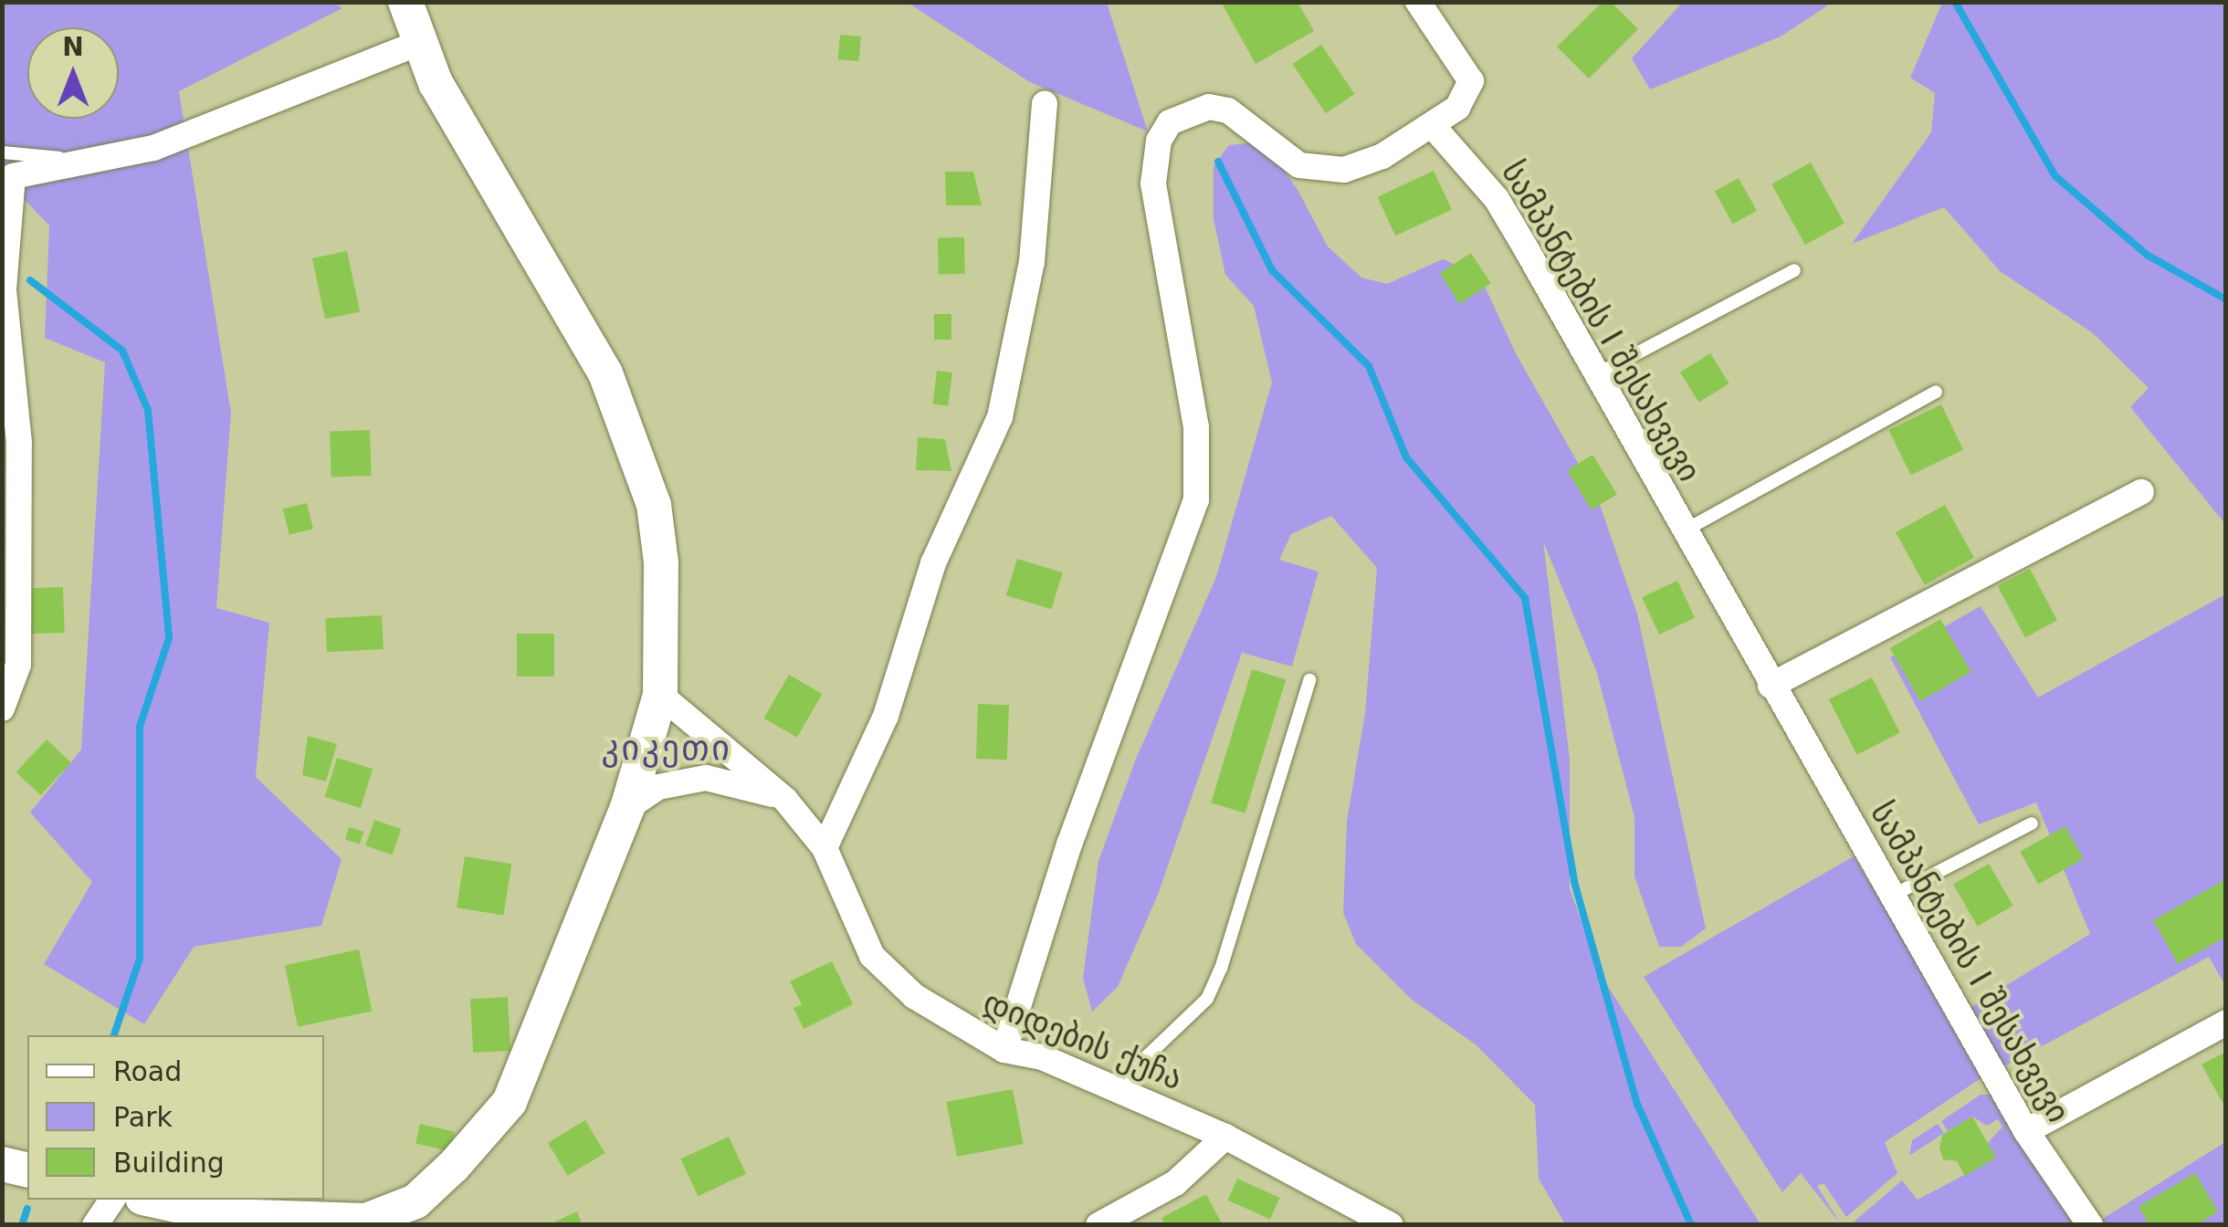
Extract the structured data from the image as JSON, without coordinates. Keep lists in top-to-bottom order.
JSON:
{
  "streets": {
    "street": ["სამპანტების I შესახვევი", "დიდების ქუჩა"]
  },
  "districts": ["კიკეთი"],
  "legend": ["Road", "Park", "Building"],
  "north": "top"
}
